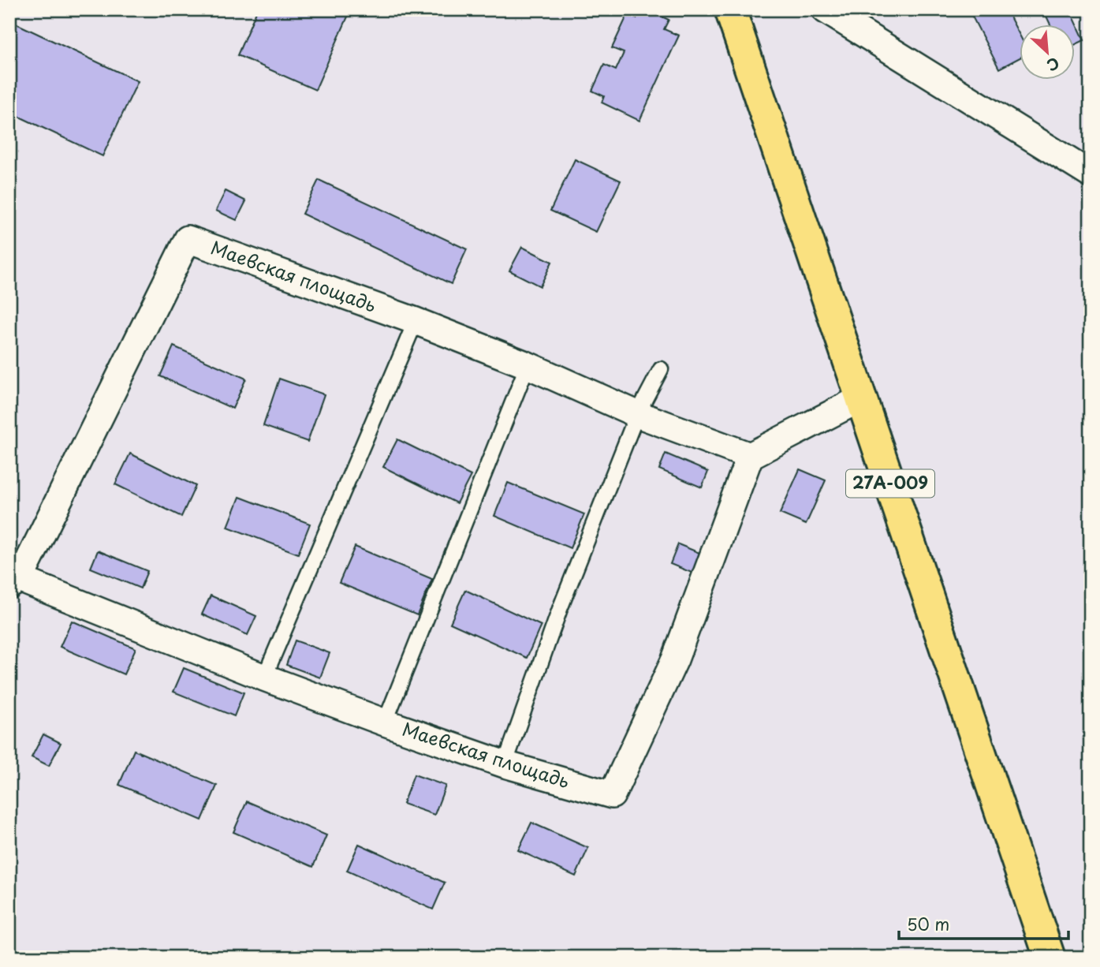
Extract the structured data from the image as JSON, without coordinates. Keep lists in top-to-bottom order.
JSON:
{
  "streets": {
    "main road": ["27А-009"],
    "street": ["Маевская площадь"]
  },
  "scale_bar": "50 m",
  "north": "bottom right"
}
